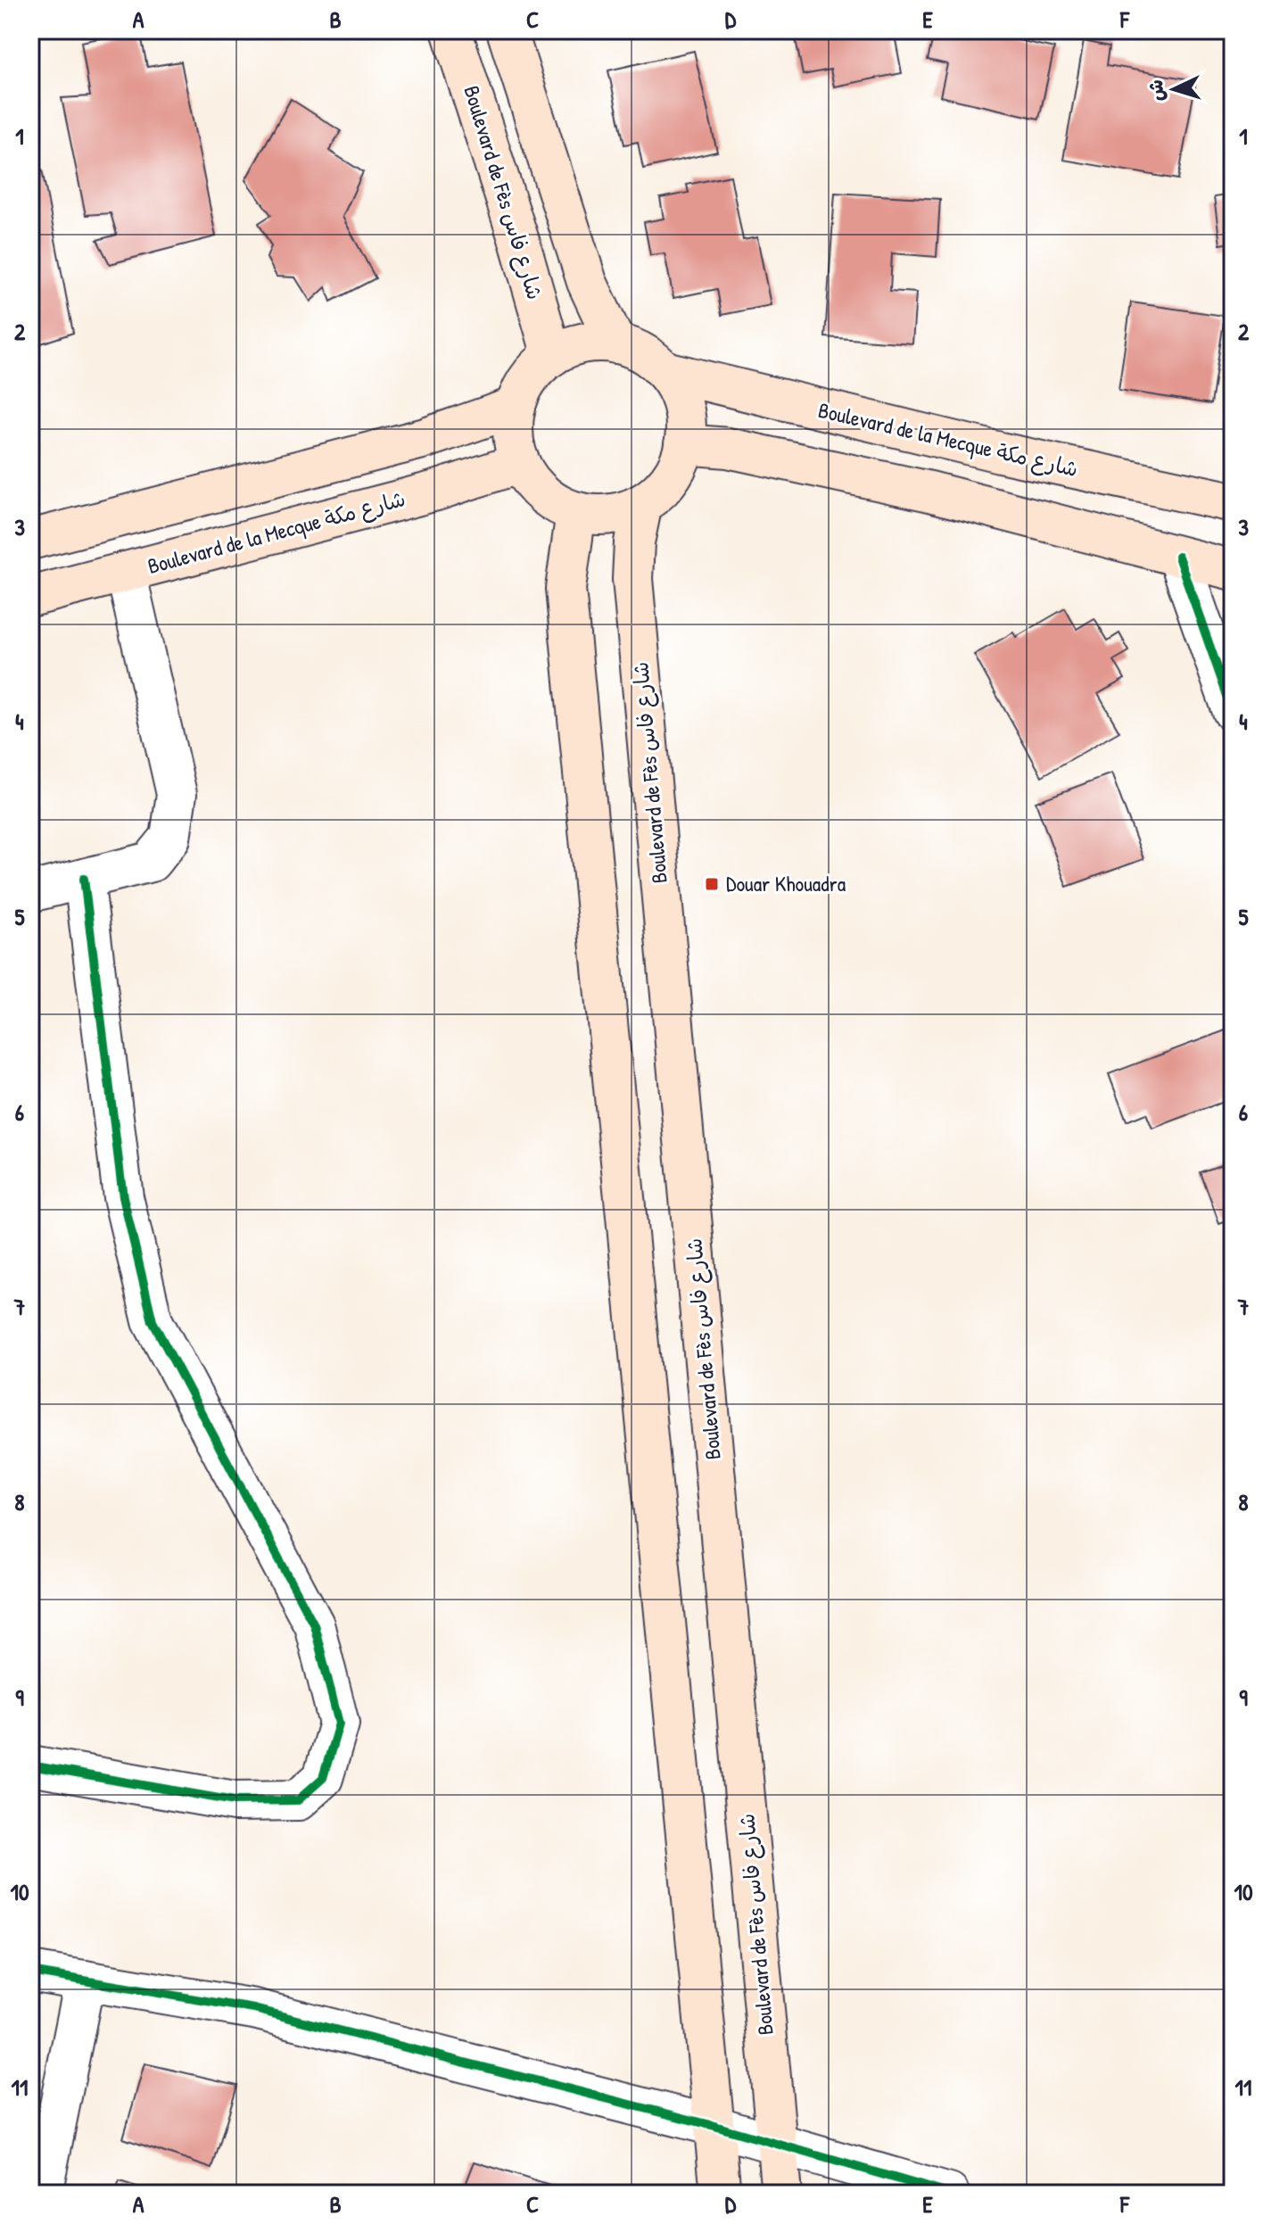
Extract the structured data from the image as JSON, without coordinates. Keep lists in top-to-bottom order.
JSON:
{
  "streets": {
    "main road": ["Boulevard de Fès شارع فاس", "Boulevard de la Mecque شارع مكة"]
  },
  "crossings": [
    ["Boulevard de Fès شارع فاس", "Boulevard de la Mecque شارع مكة"]
  ],
  "places": {
    "transit": ["Douar Khouadra"]
  },
  "north": "left",
  "grid": {
    "columns": [
      "A",
      "B",
      "C",
      "D",
      "E",
      "F"
    ],
    "rows": [
      "1",
      "2",
      "3",
      "4",
      "5",
      "6",
      "7",
      "8",
      "9",
      "10",
      "11"
    ]
  }
}
